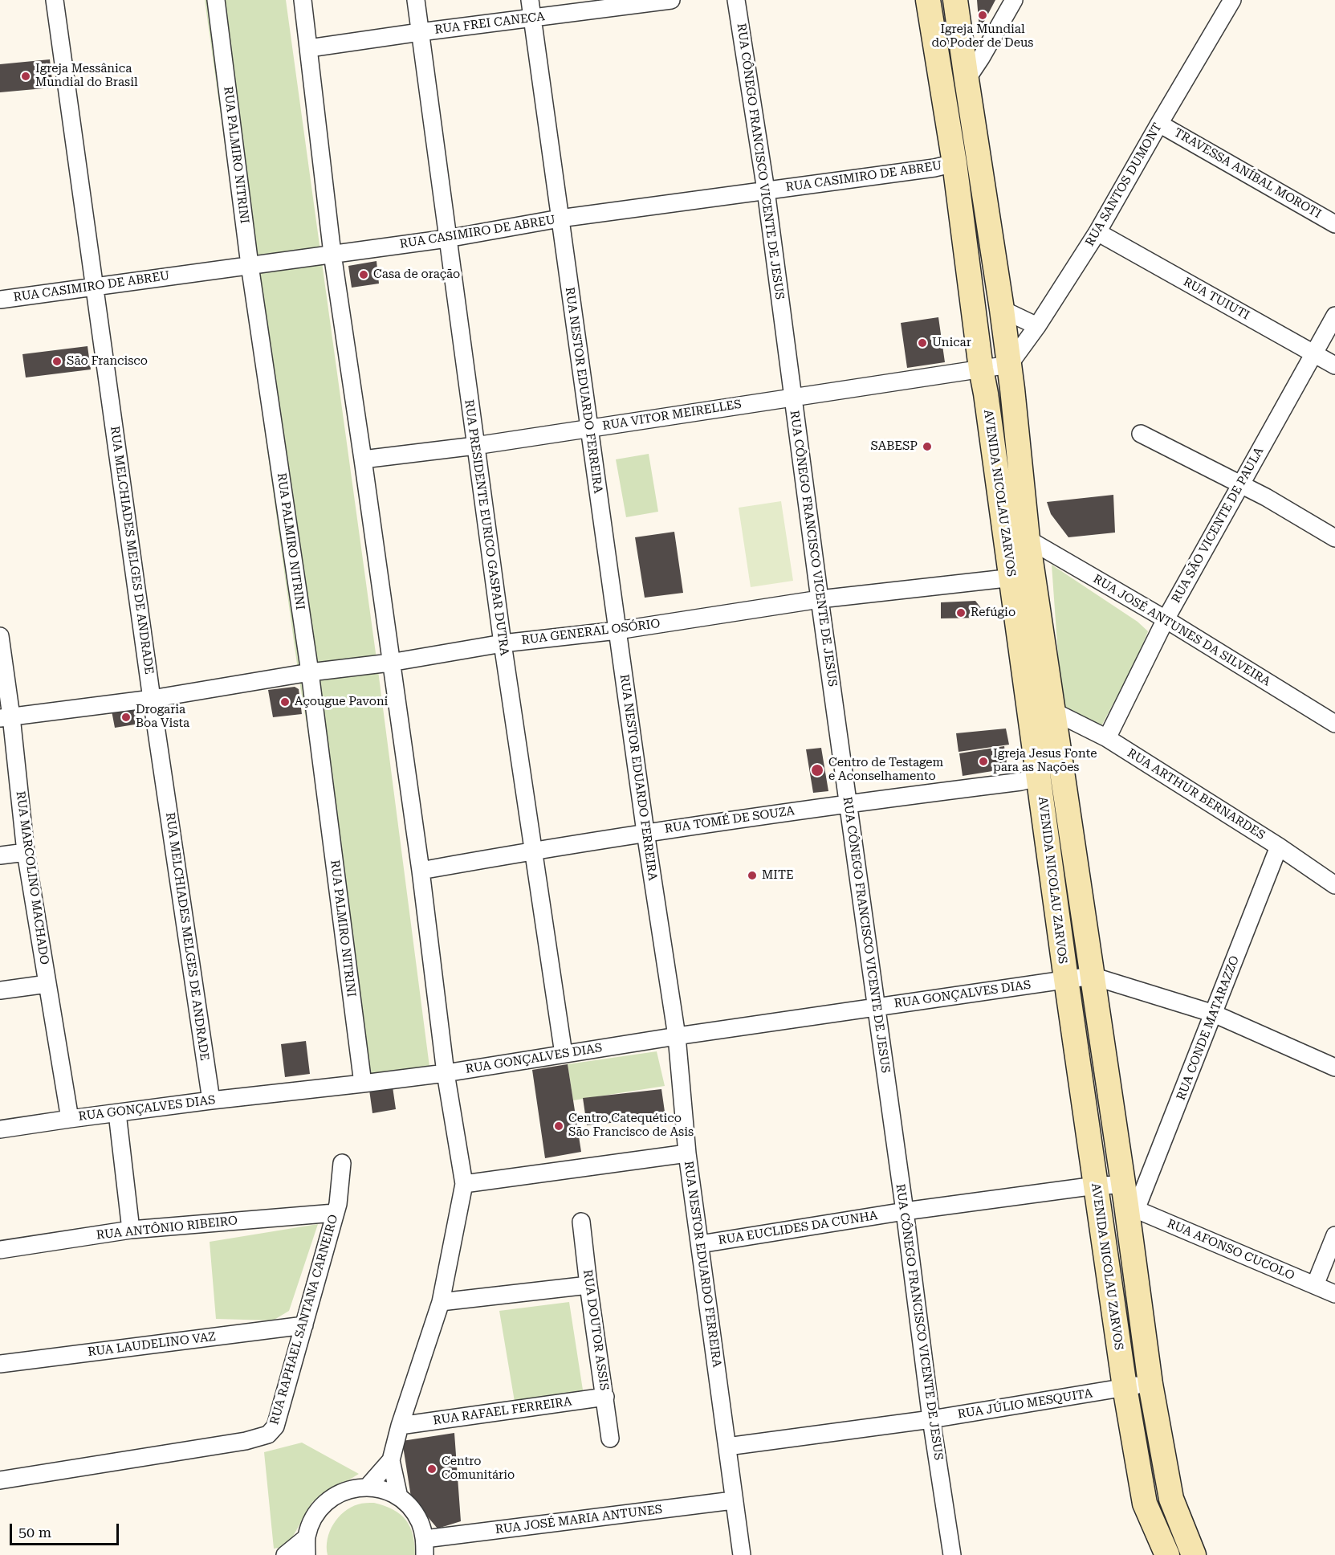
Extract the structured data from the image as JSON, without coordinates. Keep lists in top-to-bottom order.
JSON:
{
  "streets": {
    "main road": ["AVENIDA NICOLAU ZARVOS"],
    "street": [
      "RUA FREI CANECA",
      "RUA PALMIRO NITRINI",
      "RUA CÔNEGO FRANCISCO VICENTE DE JESUS",
      "TRAVESSA ANÍBAL MOROTI",
      "RUA CASIMIRO DE ABREU",
      "RUA SANTOS DUMONT",
      "RUA TUIUTI",
      "RUA NESTOR EDUARDO FERREIRA",
      "RUA VITOR MEIRELLES",
      "RUA SÃO VICENTE DE PAULA",
      "RUA PRESIDENTE EURICO GASPAR DUTRA",
      "RUA MELCHIADES MELGES DE ANDRADE",
      "RUA JOSÉ ANTUNES DA SILVEIRA",
      "RUA GENERAL OSÓRIO",
      "RUA ARTHUR BERNARDES",
      "RUA TOMÉ DE SOUZA",
      "RUA MARCOLINO MACHADO",
      "RUA GONÇALVES DIAS",
      "RUA CONDE MATARAZZO",
      "RUA ANTÔNIO RIBEIRO",
      "RUA EUCLIDES DA CUNHA",
      "RUA AFONSO CUCOLO",
      "RUA RAPHAEL SANTANA CARNEIRO",
      "RUA DOUTOR ASSIS",
      "RUA LAUDELINO VAZ",
      "RUA JÚLIO MESQUITA",
      "RUA RAFAEL FERREIRA",
      "RUA JOSÉ MARIA ANTUNES"
    ]
  },
  "crossings": [
    ["RUA FREI CANECA", "RUA NESTOR EDUARDO FERREIRA"],
    ["RUA FREI CANECA", "RUA PRESIDENTE EURICO GASPAR DUTRA"],
    ["RUA PALMIRO NITRINI", "RUA CASIMIRO DE ABREU"],
    ["RUA PALMIRO NITRINI", "RUA GENERAL OSÓRIO"],
    ["RUA PALMIRO NITRINI", "RUA GONÇALVES DIAS"],
    ["RUA CÔNEGO FRANCISCO VICENTE DE JESUS", "RUA CASIMIRO DE ABREU"],
    ["RUA CÔNEGO FRANCISCO VICENTE DE JESUS", "RUA VITOR MEIRELLES"],
    ["RUA CÔNEGO FRANCISCO VICENTE DE JESUS", "RUA GENERAL OSÓRIO"],
    ["RUA CÔNEGO FRANCISCO VICENTE DE JESUS", "RUA TOMÉ DE SOUZA"],
    ["RUA CÔNEGO FRANCISCO VICENTE DE JESUS", "RUA GONÇALVES DIAS"],
    ["RUA CÔNEGO FRANCISCO VICENTE DE JESUS", "RUA EUCLIDES DA CUNHA"],
    ["RUA CÔNEGO FRANCISCO VICENTE DE JESUS", "RUA JÚLIO MESQUITA"],
    ["TRAVESSA ANÍBAL MOROTI", "RUA SANTOS DUMONT"],
    ["RUA CASIMIRO DE ABREU", "RUA NESTOR EDUARDO FERREIRA"],
    ["RUA CASIMIRO DE ABREU", "AVENIDA NICOLAU ZARVOS"],
    ["RUA CASIMIRO DE ABREU", "RUA PRESIDENTE EURICO GASPAR DUTRA"],
    ["RUA CASIMIRO DE ABREU", "RUA MELCHIADES MELGES DE ANDRADE"],
    ["RUA SANTOS DUMONT", "RUA TUIUTI"],
    ["RUA SANTOS DUMONT", "RUA VITOR MEIRELLES"],
    ["RUA SANTOS DUMONT", "AVENIDA NICOLAU ZARVOS"],
    ["RUA TUIUTI", "RUA SÃO VICENTE DE PAULA"],
    ["RUA NESTOR EDUARDO FERREIRA", "RUA VITOR MEIRELLES"],
    ["RUA NESTOR EDUARDO FERREIRA", "RUA GENERAL OSÓRIO"],
    ["RUA NESTOR EDUARDO FERREIRA", "RUA TOMÉ DE SOUZA"],
    ["RUA NESTOR EDUARDO FERREIRA", "RUA GONÇALVES DIAS"],
    ["RUA NESTOR EDUARDO FERREIRA", "RUA EUCLIDES DA CUNHA"],
    ["RUA NESTOR EDUARDO FERREIRA", "RUA JÚLIO MESQUITA"],
    ["RUA NESTOR EDUARDO FERREIRA", "RUA JOSÉ MARIA ANTUNES"],
    ["RUA VITOR MEIRELLES", "AVENIDA NICOLAU ZARVOS"],
    ["RUA VITOR MEIRELLES", "RUA PRESIDENTE EURICO GASPAR DUTRA"],
    ["AVENIDA NICOLAU ZARVOS", "RUA JOSÉ ANTUNES DA SILVEIRA"],
    ["AVENIDA NICOLAU ZARVOS", "RUA GENERAL OSÓRIO"],
    ["AVENIDA NICOLAU ZARVOS", "RUA ARTHUR BERNARDES"],
    ["AVENIDA NICOLAU ZARVOS", "RUA TOMÉ DE SOUZA"],
    ["AVENIDA NICOLAU ZARVOS", "RUA GONÇALVES DIAS"],
    ["AVENIDA NICOLAU ZARVOS", "RUA CONDE MATARAZZO"],
    ["AVENIDA NICOLAU ZARVOS", "RUA EUCLIDES DA CUNHA"],
    ["AVENIDA NICOLAU ZARVOS", "RUA AFONSO CUCOLO"],
    ["AVENIDA NICOLAU ZARVOS", "RUA JÚLIO MESQUITA"],
    ["RUA SÃO VICENTE DE PAULA", "RUA JOSÉ ANTUNES DA SILVEIRA"],
    ["RUA SÃO VICENTE DE PAULA", "RUA ARTHUR BERNARDES"],
    ["RUA PRESIDENTE EURICO GASPAR DUTRA", "RUA GENERAL OSÓRIO"],
    ["RUA PRESIDENTE EURICO GASPAR DUTRA", "RUA TOMÉ DE SOUZA"],
    ["RUA PRESIDENTE EURICO GASPAR DUTRA", "RUA GONÇALVES DIAS"],
    ["RUA MELCHIADES MELGES DE ANDRADE", "RUA GENERAL OSÓRIO"],
    ["RUA MELCHIADES MELGES DE ANDRADE", "RUA GONÇALVES DIAS"],
    ["RUA GENERAL OSÓRIO", "RUA MARCOLINO MACHADO"],
    ["RUA ARTHUR BERNARDES", "RUA CONDE MATARAZZO"],
    ["RUA MARCOLINO MACHADO", "RUA GONÇALVES DIAS"],
    ["RUA CONDE MATARAZZO", "RUA EUCLIDES DA CUNHA"],
    ["RUA CONDE MATARAZZO", "RUA AFONSO CUCOLO"],
    ["RUA ANTÔNIO RIBEIRO", "RUA RAPHAEL SANTANA CARNEIRO"],
    ["RUA EUCLIDES DA CUNHA", "RUA AFONSO CUCOLO"],
    ["RUA RAPHAEL SANTANA CARNEIRO", "RUA LAUDELINO VAZ"],
    ["RUA DOUTOR ASSIS", "RUA RAFAEL FERREIRA"]
  ],
  "places": [
    "Igreja Mundial do Poder de Deus",
    "Igreja Messânica Mundial do Brasil",
    "Casa de oração",
    "Unicar",
    "São Francisco",
    "SABESP",
    "Refúgio",
    "Açougue Pavoni",
    "Drogaria Boa Vista",
    "Igreja Jesus Fonte para as Nações",
    "Centro de Testagem e Aconselhamento",
    "MITE",
    "Centro Catequético São Francisco de Asis",
    "Centro Comunitário"
  ],
  "scale_bar": "50 m"
}
